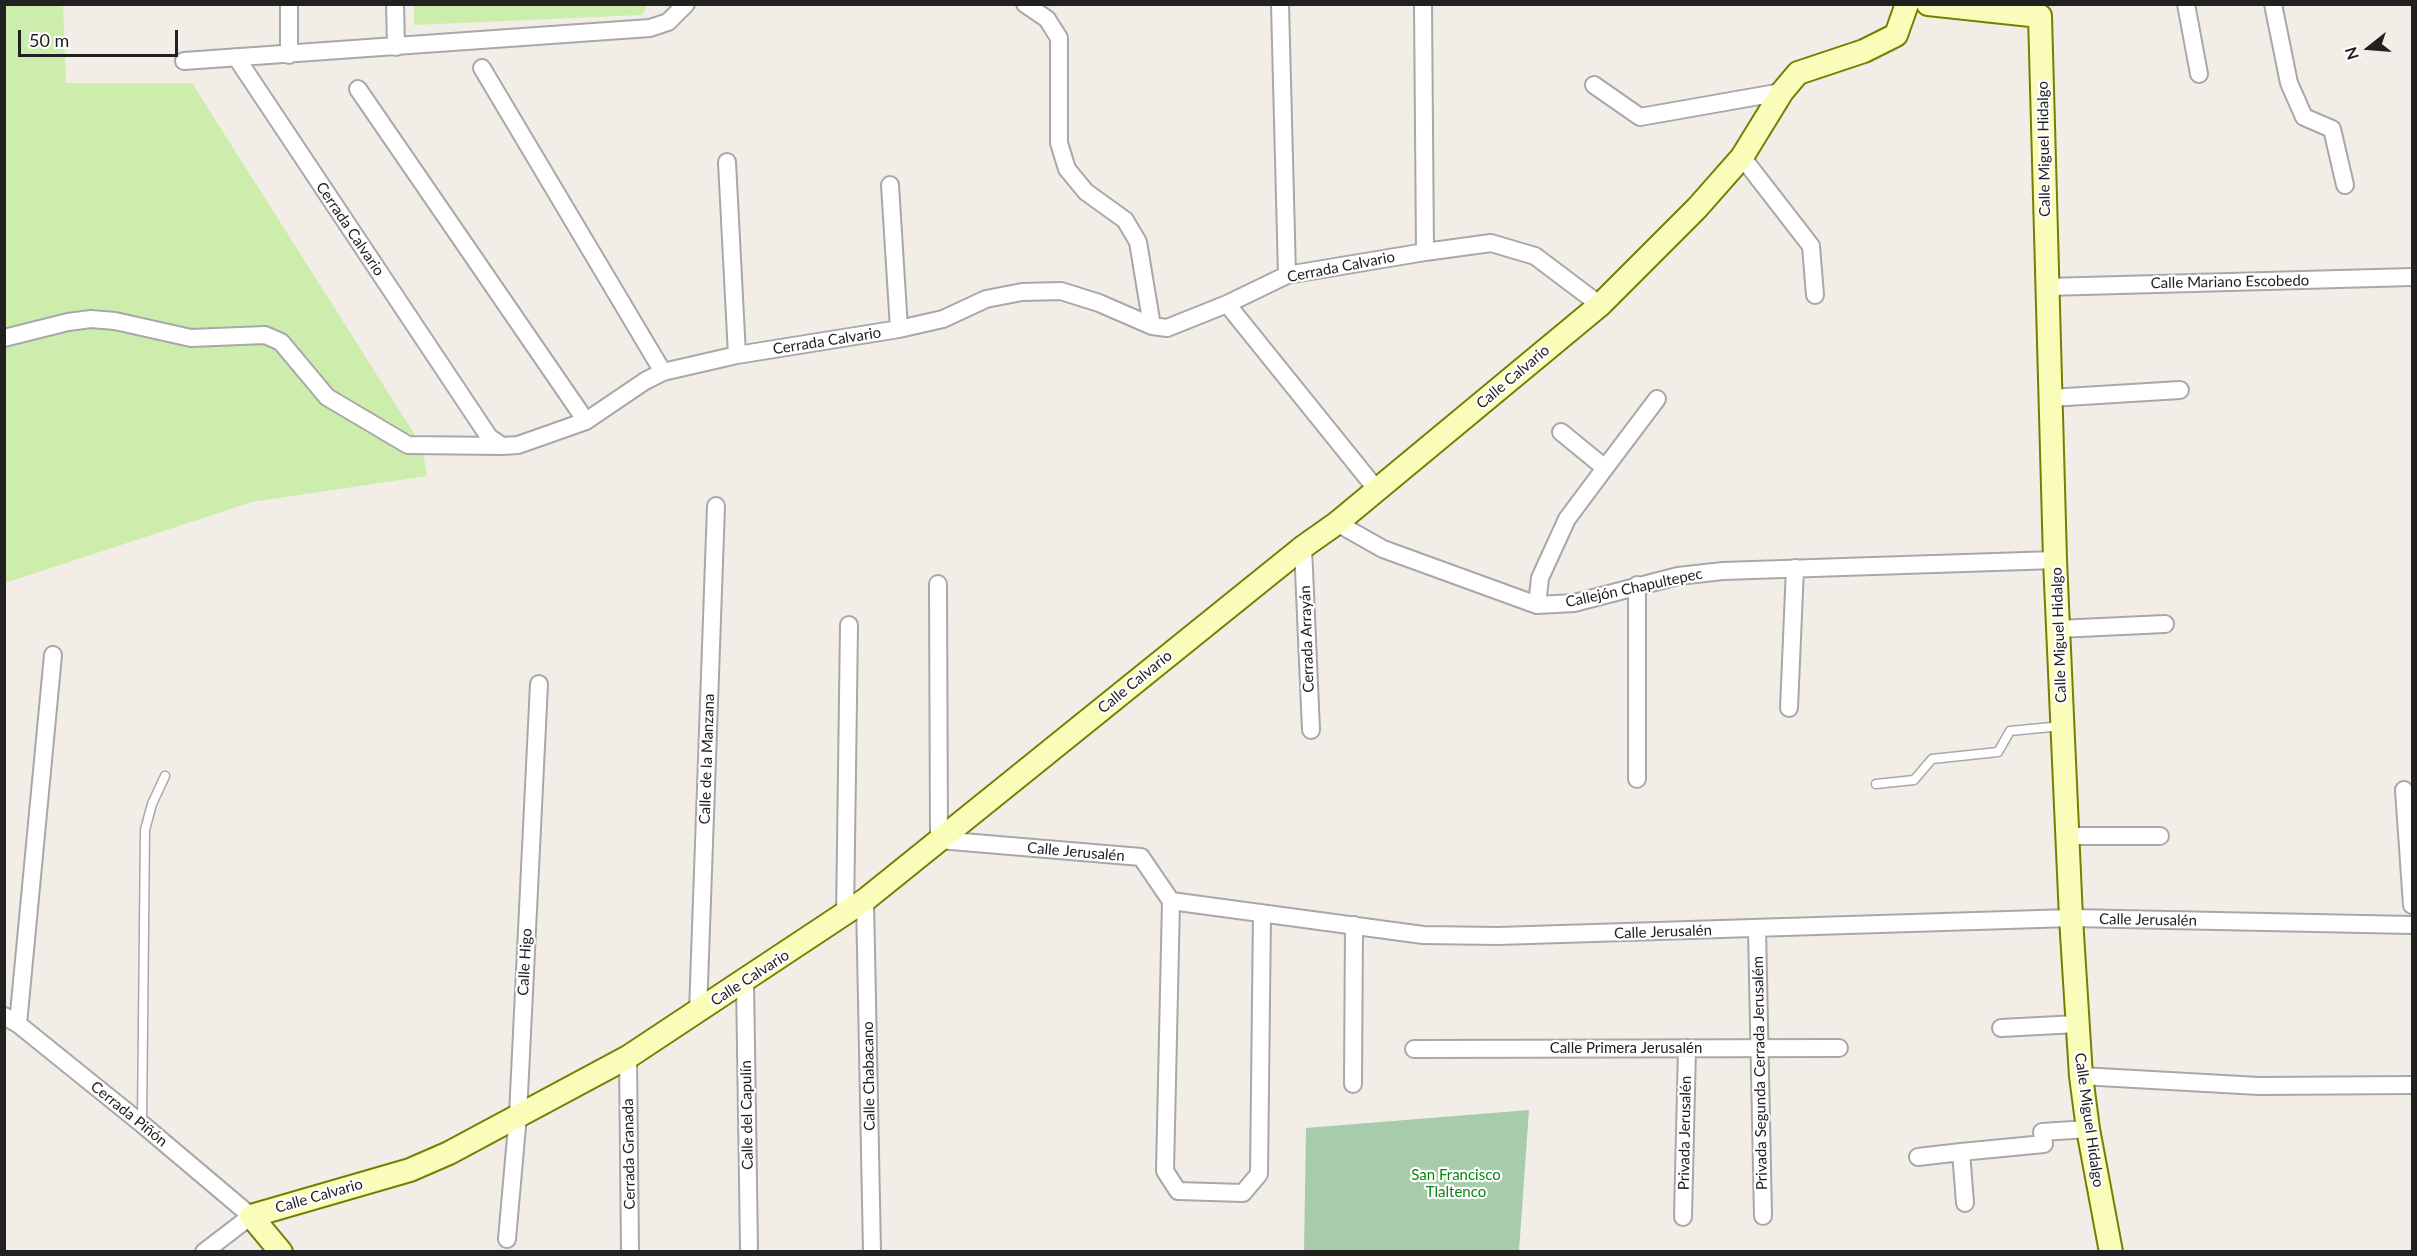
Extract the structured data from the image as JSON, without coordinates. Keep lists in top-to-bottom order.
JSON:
{
  "streets": {
    "street": [
      "Calle Miguel Hidalgo",
      "Cerrada Calvario",
      "Calle Mariano Escobedo",
      "Calle Calvario",
      "Callejón Chapultepec",
      "Cerrada Arrayán",
      "Calle de la Manzana",
      "Calle Jerusalén",
      "Calle Higo",
      "Calle Primera Jerusalén",
      "Privada Segunda Cerrada Jerusalém",
      "Calle Chabacano",
      "Cerrada Piñón",
      "Calle del Capulín",
      "Privada Jerusalén",
      "Cerrada Granada"
    ]
  },
  "crossings": [
    ["Calle Miguel Hidalgo", "Calle Mariano Escobedo"],
    ["Calle Miguel Hidalgo", "Callejón Chapultepec"],
    ["Calle Miguel Hidalgo", "Calle Jerusalén"],
    ["Cerrada Calvario", "Calle Calvario"],
    ["Calle Calvario", "Callejón Chapultepec"],
    ["Calle Calvario", "Cerrada Arrayán"],
    ["Calle Calvario", "Calle de la Manzana"],
    ["Calle Calvario", "Calle Jerusalén"],
    ["Calle Calvario", "Calle Higo"],
    ["Calle Calvario", "Calle Chabacano"],
    ["Calle Calvario", "Cerrada Piñón"],
    ["Calle Calvario", "Calle del Capulín"],
    ["Calle Calvario", "Cerrada Granada"],
    ["Calle Jerusalén", "Privada Segunda Cerrada Jerusalém"],
    ["Calle Primera Jerusalén", "Privada Segunda Cerrada Jerusalém"],
    ["Calle Primera Jerusalén", "Privada Jerusalén"]
  ],
  "parks": ["San Francisco Tlaltenco"],
  "scale_bar": "50 m",
  "north": "left"
}
